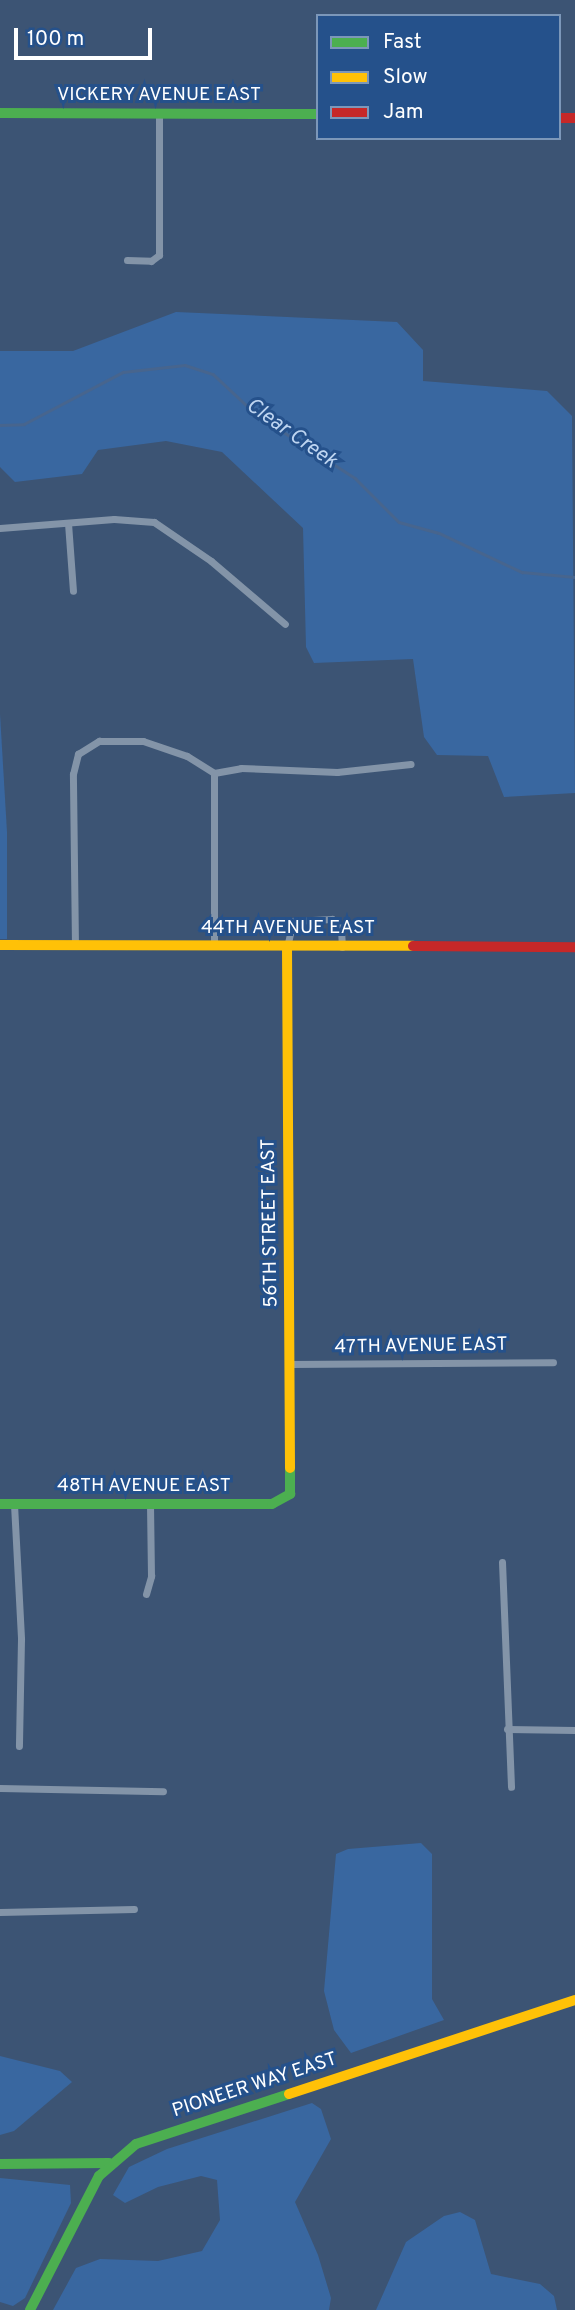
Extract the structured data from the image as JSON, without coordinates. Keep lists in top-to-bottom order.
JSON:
{
  "streets": {
    "street": [
      "VICKERY AVENUE EAST",
      "44TH AVENUE EAST",
      "56TH STREET EAST",
      "47TH AVENUE EAST",
      "48TH AVENUE EAST",
      "PIONEER WAY EAST"
    ]
  },
  "crossings": [
    ["44TH AVENUE EAST", "56TH STREET EAST"],
    ["56TH STREET EAST", "47TH AVENUE EAST"],
    ["56TH STREET EAST", "48TH AVENUE EAST"]
  ],
  "water": ["Clear Creek"],
  "legend": ["Fast", "Slow", "Jam"],
  "scale_bar": "100 m"
}
